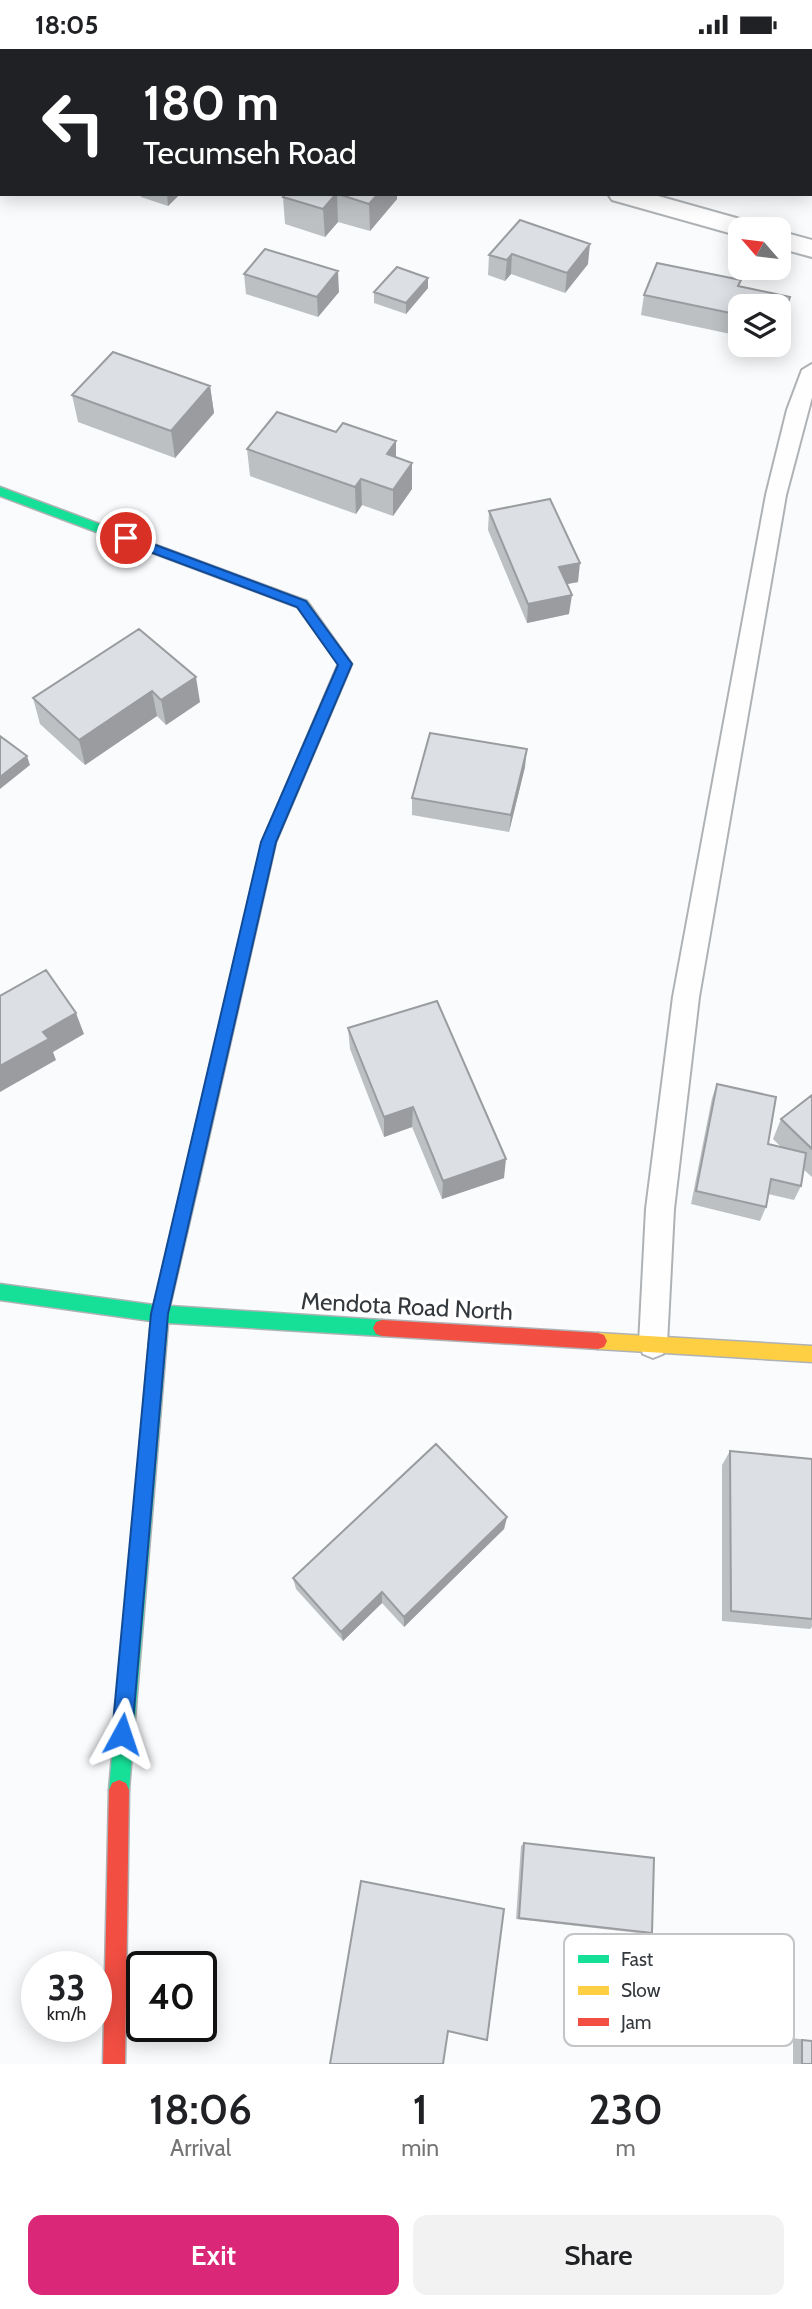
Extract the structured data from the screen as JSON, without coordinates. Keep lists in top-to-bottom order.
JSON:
{
  "streets": {
    "street": ["Mendota Road North"]
  },
  "legend": ["Fast", "Slow", "Jam"],
  "north": "top left",
  "page": {
    "status": "18:05",
    "turn": ["180 m", "Tecumseh Road"],
    "speed": "33 km/h",
    "limit": "40",
    "eta": [
      "18:06",
      "Arrival",
      "1",
      "min",
      "230",
      "m"
    ],
    "buttons": ["Exit", "Share"]
  }
}
